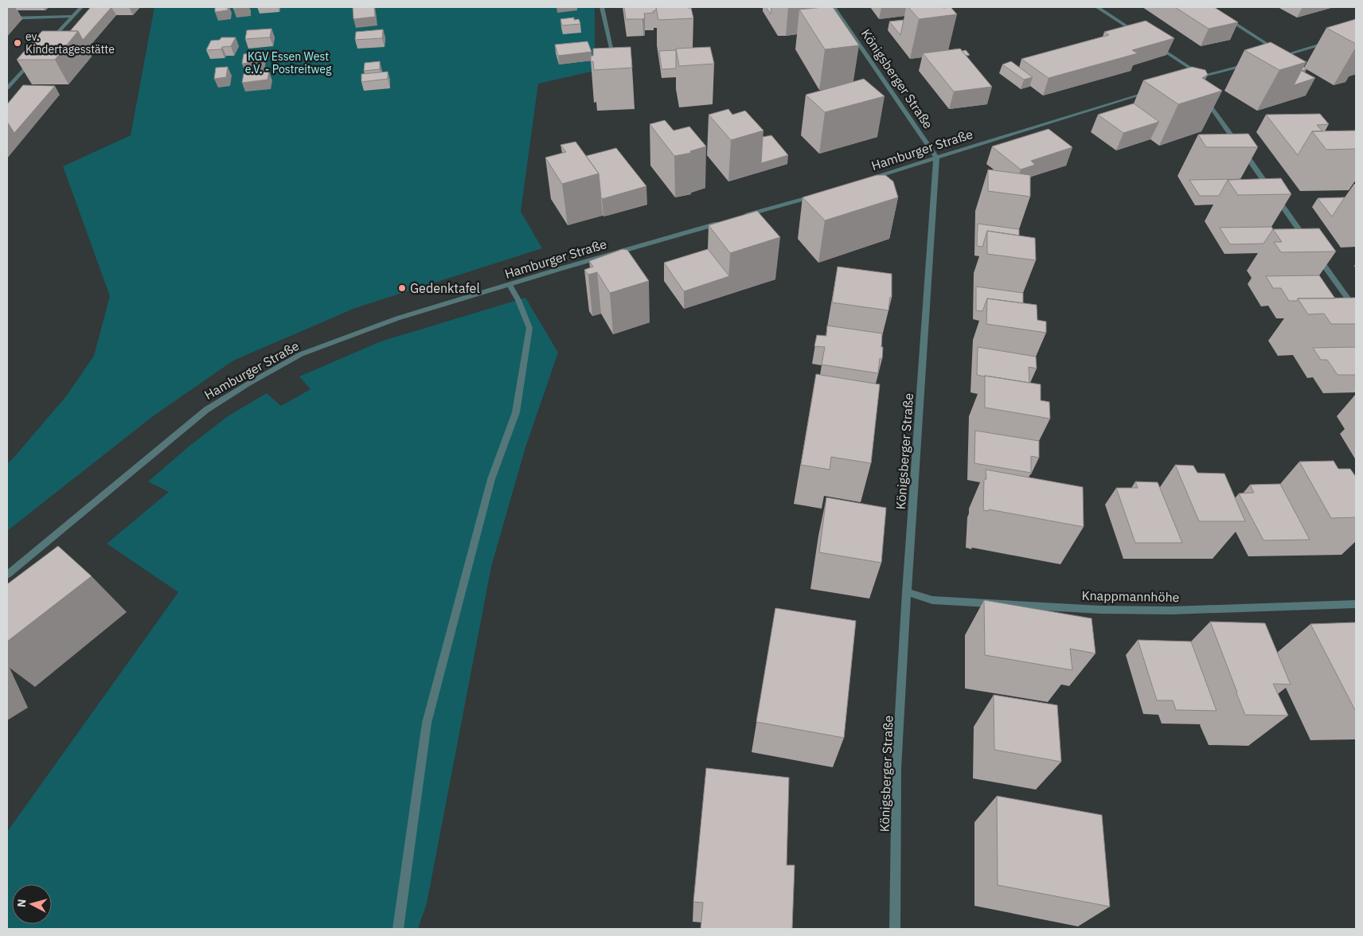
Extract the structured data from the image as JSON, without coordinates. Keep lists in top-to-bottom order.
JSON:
{
  "streets": {
    "street": ["Königsberger Straße", "Hamburger Straße", "Knappmannhöhe"]
  },
  "crossings": [
    ["Königsberger Straße", "Hamburger Straße"],
    ["Königsberger Straße", "Knappmannhöhe"]
  ],
  "parks": ["KGV Essen West e.V. - Postreitweg"],
  "places": ["ev. Kindertagesstätte", "Gedenktafel"],
  "north": "left"
}
